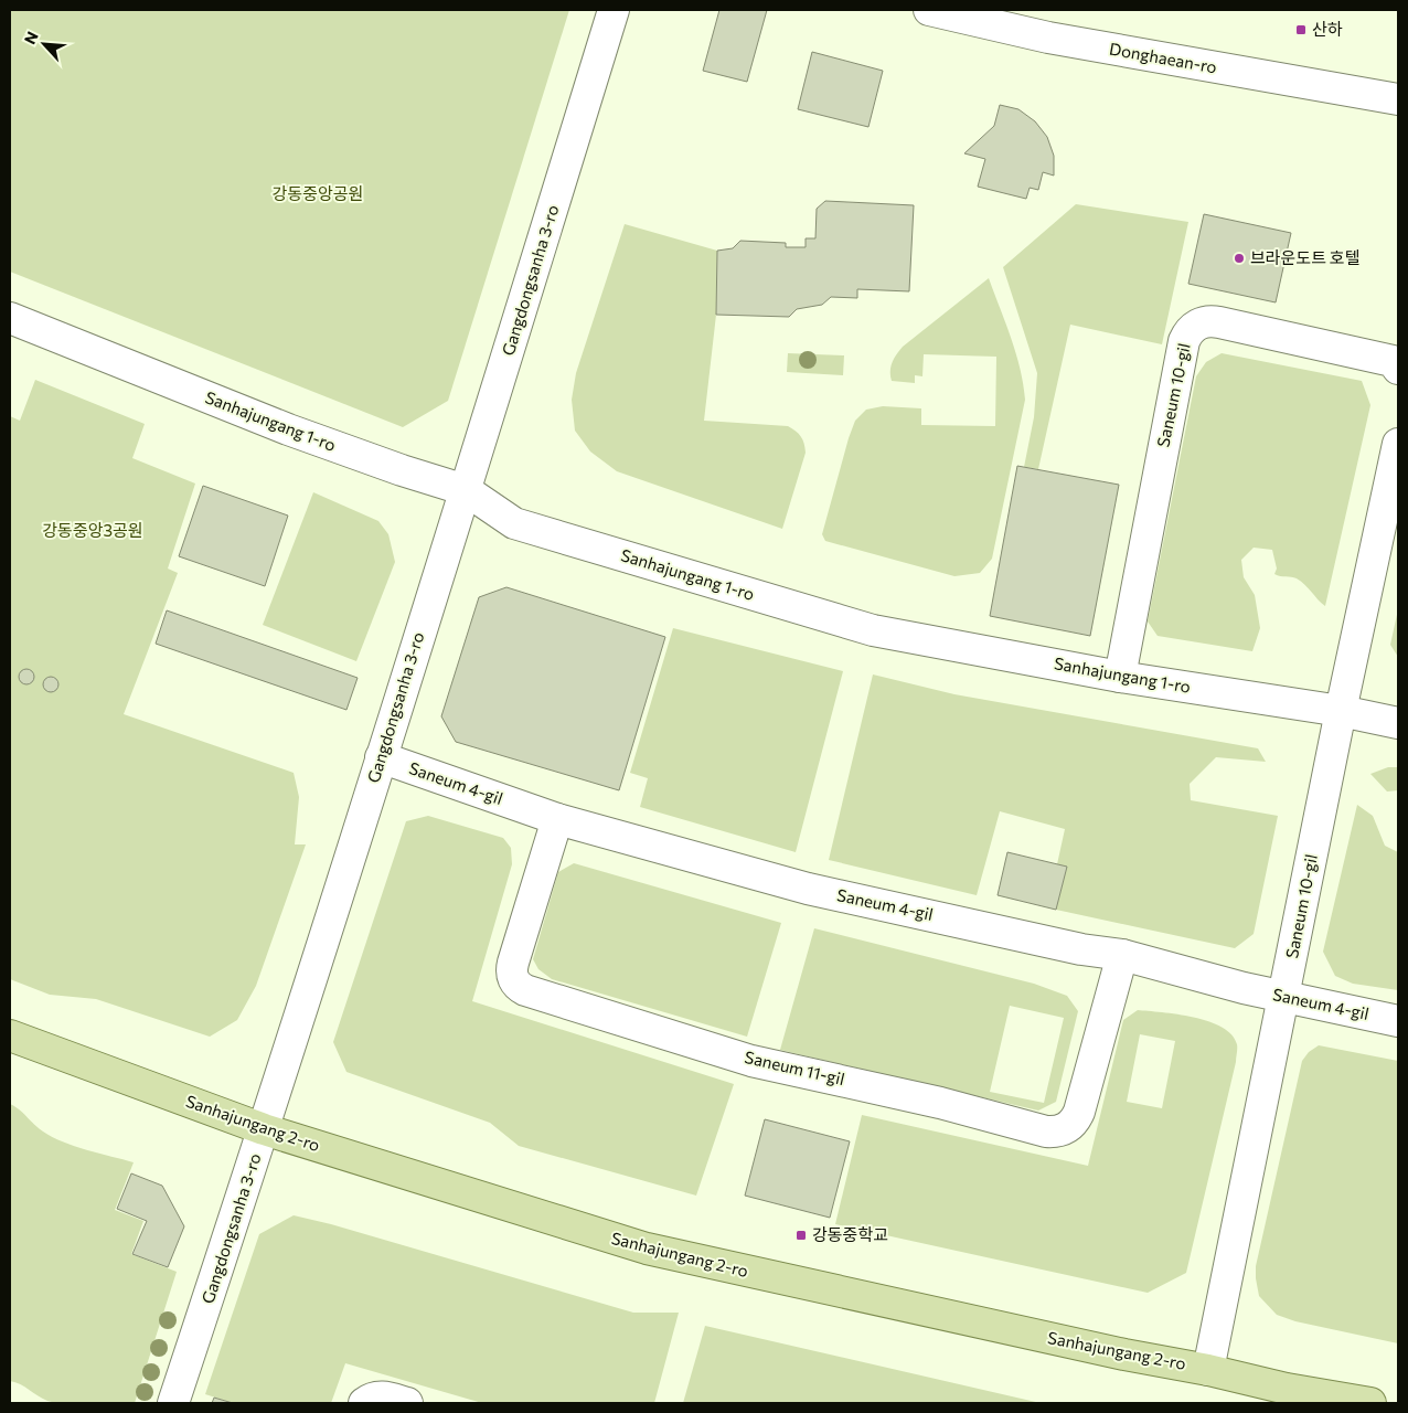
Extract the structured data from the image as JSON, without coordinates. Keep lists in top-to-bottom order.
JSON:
{
  "streets": {
    "main road": ["Sanhajungang 2-ro"],
    "street": [
      "Donghaean-ro",
      "Gangdongsanha 3-ro",
      "Saneum 10-gil",
      "Sanhajungang 1-ro",
      "Saneum 4-gil",
      "Saneum 11-gil"
    ]
  },
  "crossings": [
    ["Gangdongsanha 3-ro", "Sanhajungang 1-ro"],
    ["Gangdongsanha 3-ro", "Saneum 4-gil"],
    ["Gangdongsanha 3-ro", "Sanhajungang 2-ro"],
    ["Saneum 10-gil", "Sanhajungang 1-ro"],
    ["Saneum 10-gil", "Saneum 4-gil"],
    ["Saneum 10-gil", "Sanhajungang 2-ro"],
    ["Saneum 4-gil", "Saneum 11-gil"]
  ],
  "parks": ["강동중앙공원", "강동중앙3공원"],
  "places": {
    "transit": ["산하", "강동중학교"],
    "other": ["브라운도트 호텔"]
  },
  "north": "top left"
}
